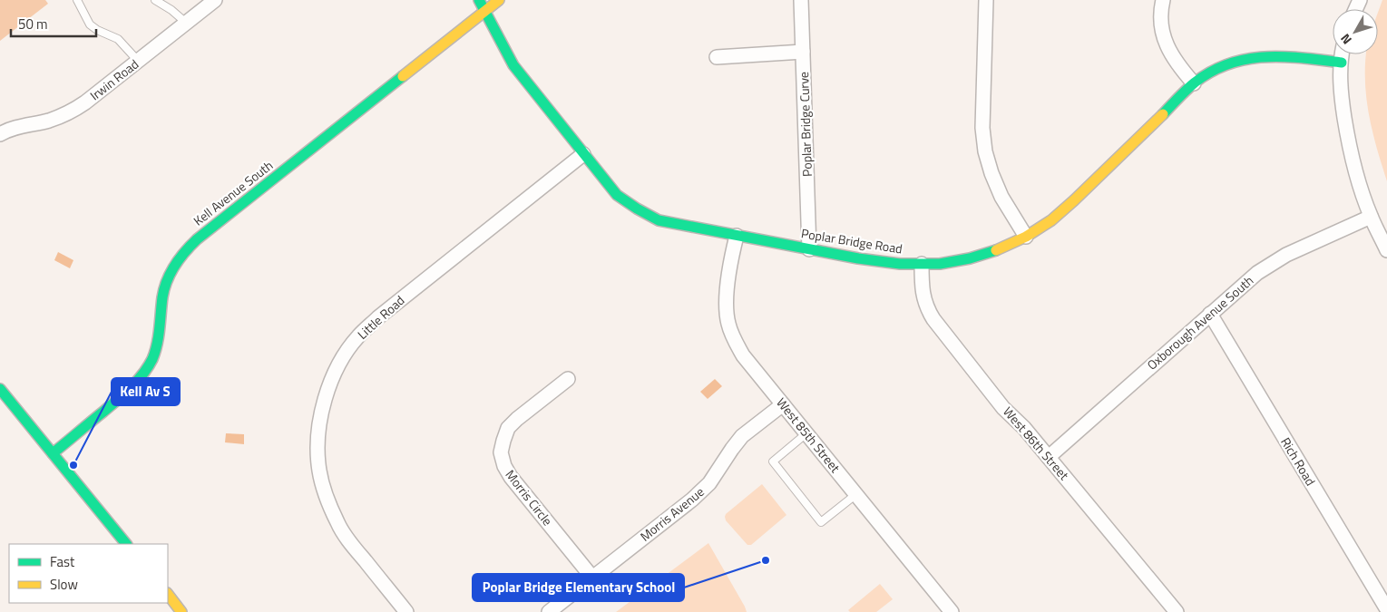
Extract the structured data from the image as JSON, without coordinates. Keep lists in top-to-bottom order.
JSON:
{
  "streets": {
    "street": [
      "Irwin Road",
      "Poplar Bridge Curve",
      "Kell Avenue South",
      "Poplar Bridge Road",
      "Little Road",
      "Oxborough Avenue South",
      "West 85th Street",
      "West 86th Street",
      "Rich Road",
      "Morris Circle",
      "Morris Avenue"
    ]
  },
  "crossings": [
    ["Poplar Bridge Curve", "Poplar Bridge Road"],
    ["Kell Avenue South", "Poplar Bridge Road"],
    ["Poplar Bridge Road", "Little Road"],
    ["Poplar Bridge Road", "West 85th Street"],
    ["Poplar Bridge Road", "West 86th Street"],
    ["Oxborough Avenue South", "West 86th Street"],
    ["Oxborough Avenue South", "Rich Road"],
    ["West 85th Street", "Morris Avenue"],
    ["Morris Circle", "Morris Avenue"]
  ],
  "places": ["Kell Av S", "Poplar Bridge Elementary School"],
  "legend": ["Fast", "Slow"],
  "scale_bar": "50 m",
  "north": "bottom left"
}
